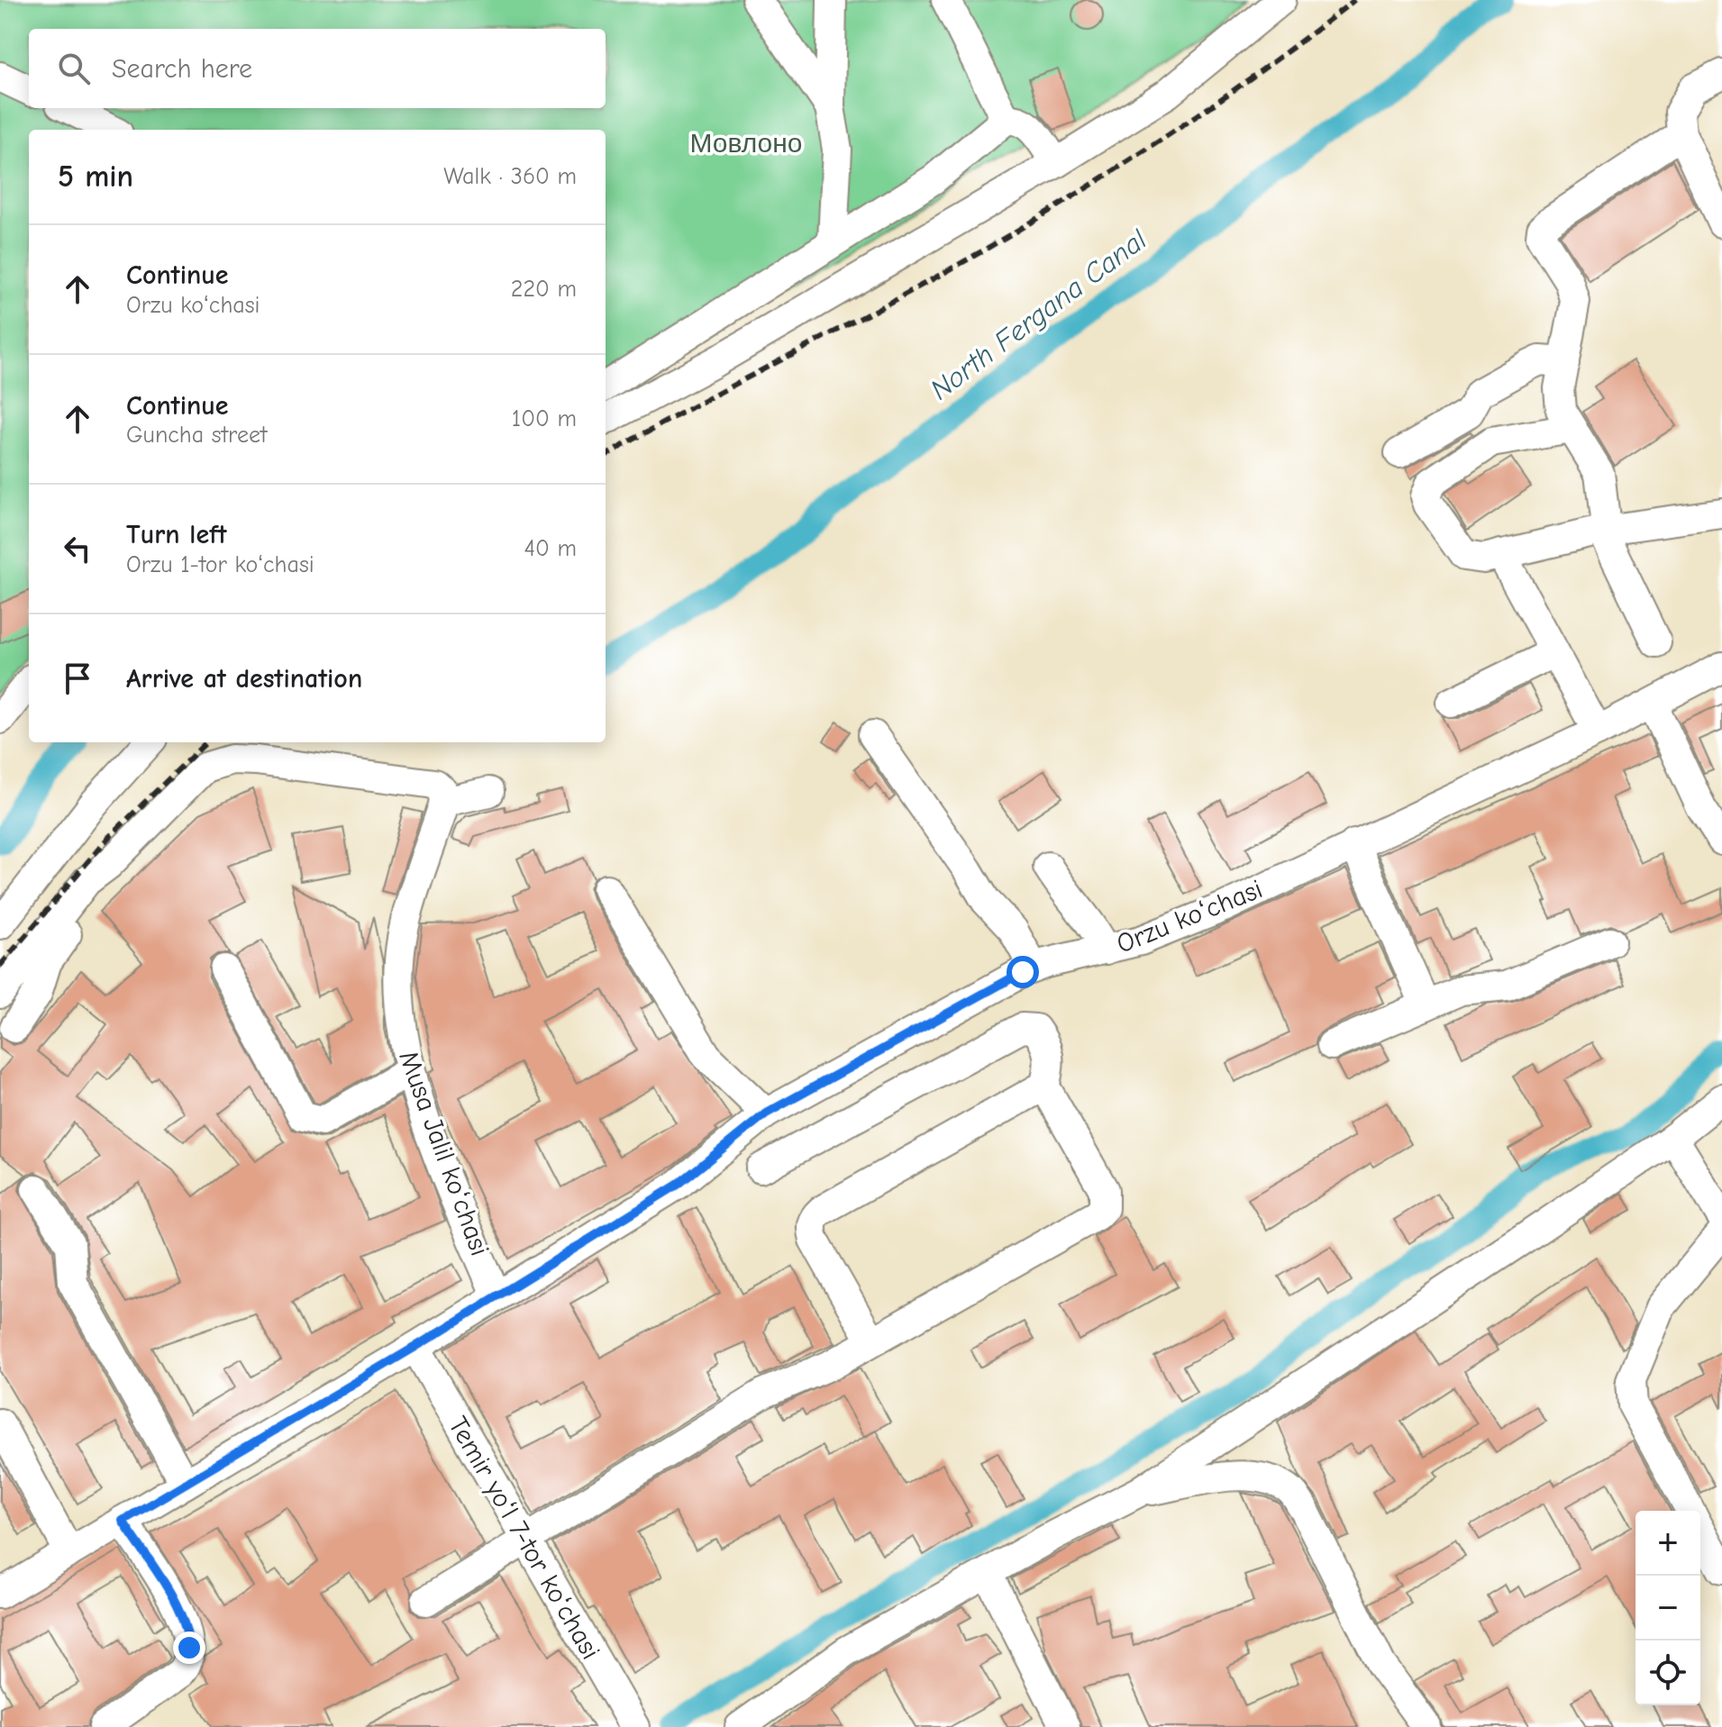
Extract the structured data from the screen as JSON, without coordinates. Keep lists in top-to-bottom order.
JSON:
{
  "streets": {
    "street": ["Orzu koʻchasi", "Musa Jalil koʻchasi", "Temir yoʻl 7-tor koʻchasi"]
  },
  "crossings": [
    ["Orzu koʻchasi", "Musa Jalil koʻchasi"],
    ["Orzu koʻchasi", "Temir yoʻl 7-tor koʻchasi"]
  ],
  "water": ["North Fergana Canal"],
  "parks": ["Мовлоно"],
  "page": {
    "search": "Search here",
    "heading": ["5 min", "Walk · 360 m"],
    "list": [
      ["Continue", "Orzu koʻchasi", "220 m"],
      ["Continue", "Guncha street", "100 m"],
      ["Turn left", "Orzu 1-tor koʻchasi", "40 m"],
      "Arrive at destination"
    ],
    "map_buttons": ["+", "−"]
  }
}
